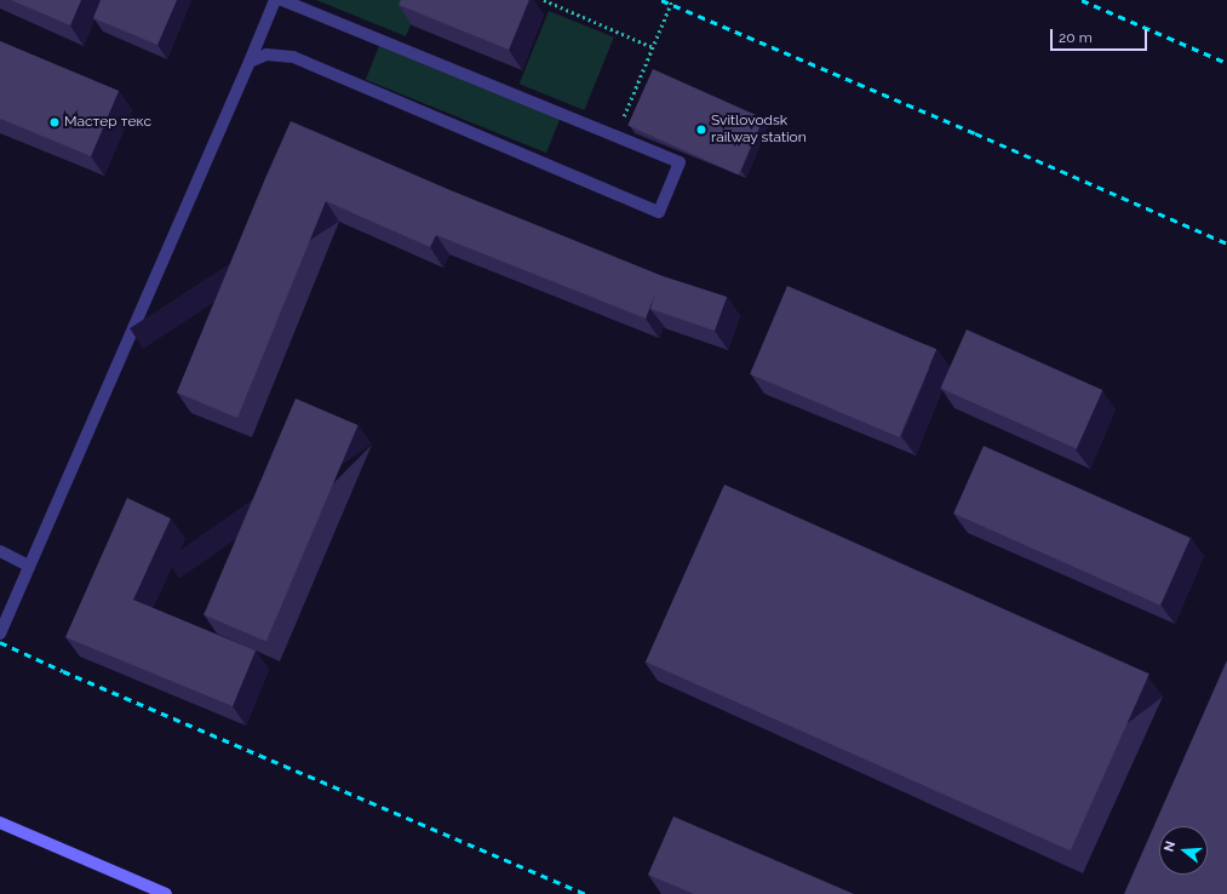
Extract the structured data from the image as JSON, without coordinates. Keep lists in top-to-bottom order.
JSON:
{
  "places": ["Мастер текс", "Svitlovodsk railway station"],
  "scale_bar": "20 m",
  "north": "left"
}
